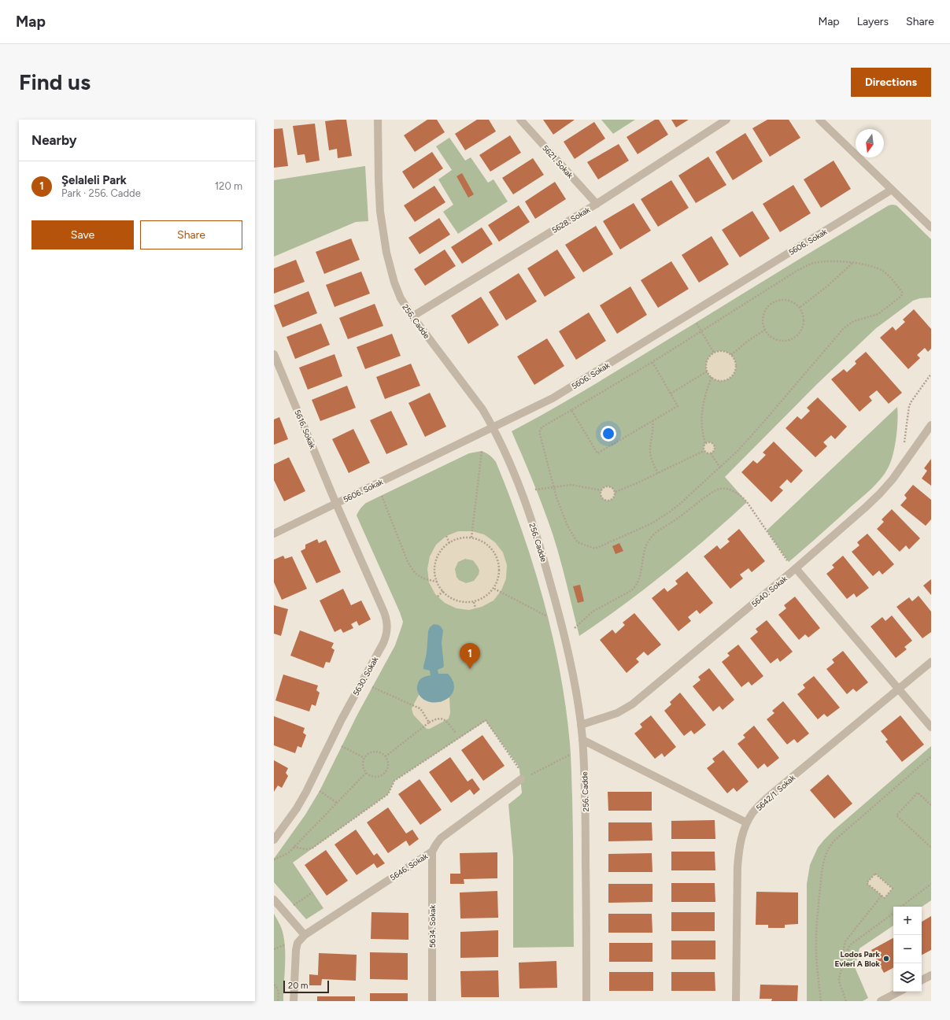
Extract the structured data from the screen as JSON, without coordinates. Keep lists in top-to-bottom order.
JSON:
{
  "streets": {
    "street": [
      "5621. Sokak",
      "5628. Sokak",
      "5606. Sokak",
      "256. Cadde",
      "5616. Sokak",
      "5640. Sokak",
      "5630. Sokak",
      "5642/1. Sokak",
      "5646. Sokak",
      "5634. Sokak"
    ]
  },
  "crossings": [
    ["5621. Sokak", "5628. Sokak"],
    ["5628. Sokak", "256. Cadde"],
    ["5606. Sokak", "256. Cadde"],
    ["5606. Sokak", "5616. Sokak"],
    ["5606. Sokak", "5630. Sokak"],
    ["256. Cadde", "5640. Sokak"],
    ["5616. Sokak", "5630. Sokak"],
    ["5646. Sokak", "5634. Sokak"]
  ],
  "places": ["Lodos Park Evleri A Blok"],
  "scale_bar": "20 m",
  "north": "bottom",
  "page": {
    "header": "Map",
    "nav": ["Map", "Layers", "Share"],
    "buttons": [
      "Directions",
      ["Save", "Share"]
    ],
    "title": "Find us",
    "heading": "Nearby",
    "list": [
      {
        "mark": "1",
        "name": "Şelaleli Park",
        "note": "Park · 256. Cadde",
        "value": "120 m"
      }
    ],
    "pins": "1",
    "map_buttons": ["+", "−"],
    "scale": "20 m"
  }
}
